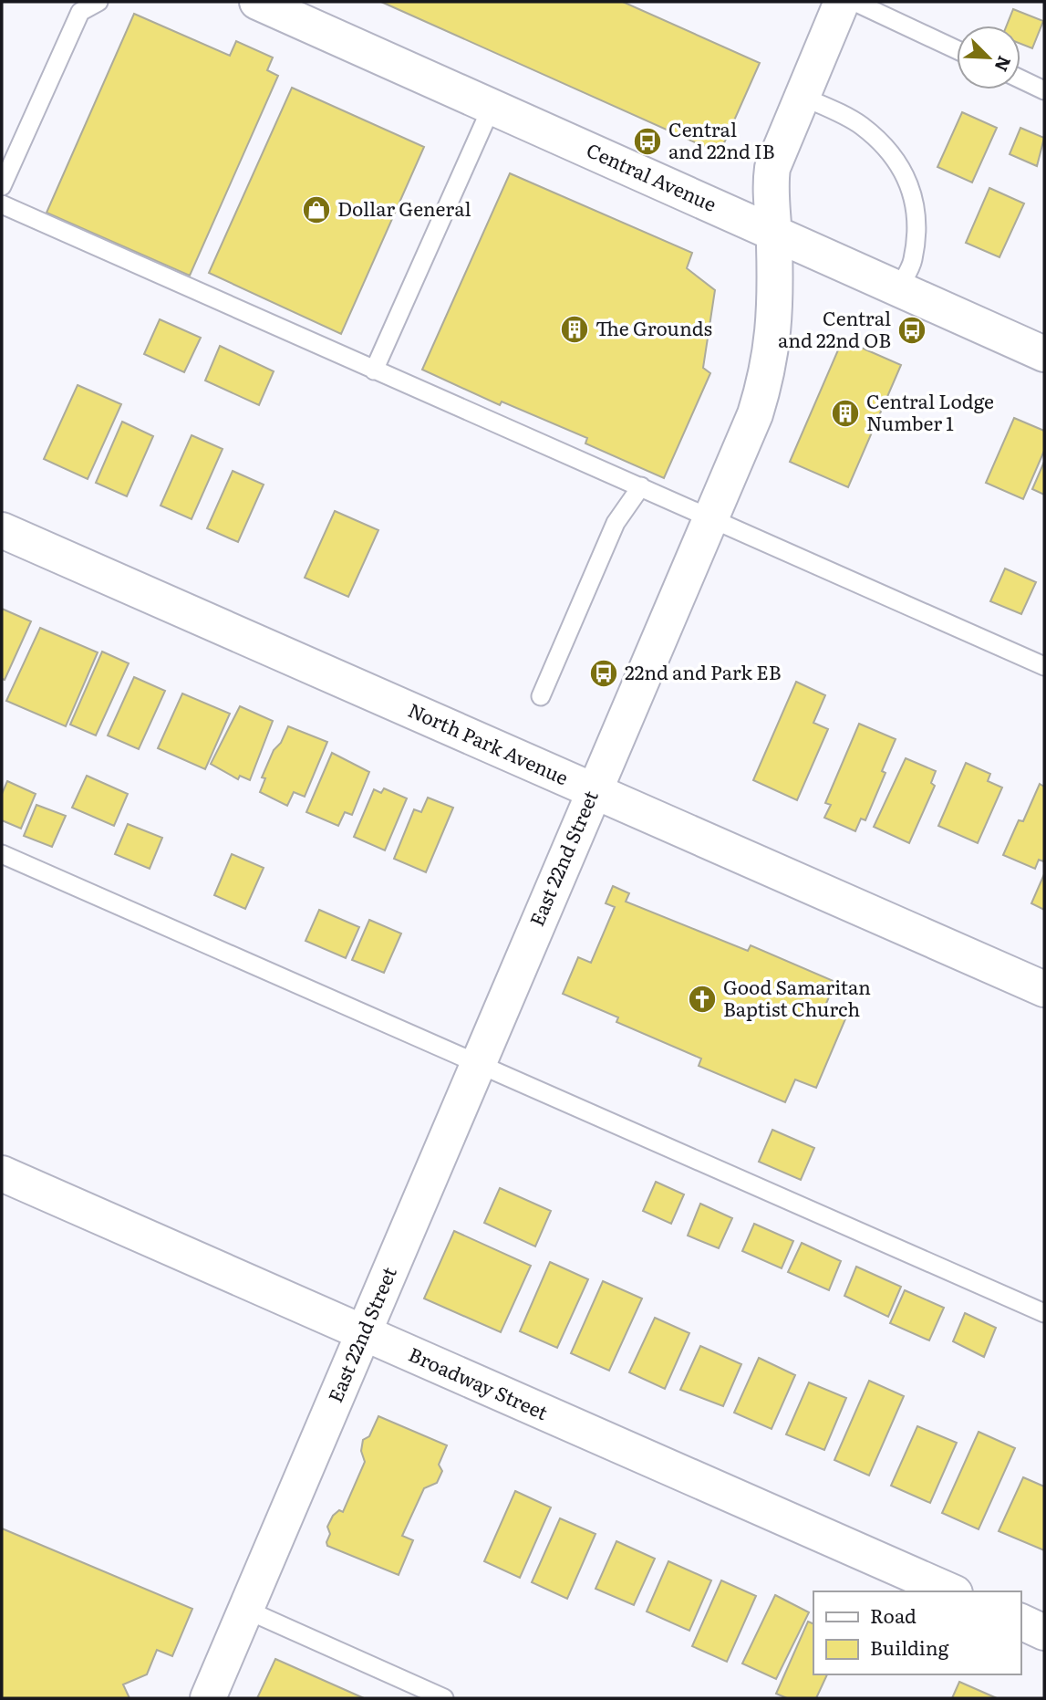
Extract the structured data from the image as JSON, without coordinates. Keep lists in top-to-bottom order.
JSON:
{
  "streets": {
    "main road": [
      "Central Avenue",
      "North Park Avenue",
      "East 22nd Street",
      "Broadway Street"
    ]
  },
  "crossings": [
    ["Central Avenue", "East 22nd Street"],
    ["North Park Avenue", "East 22nd Street"],
    ["East 22nd Street", "Broadway Street"]
  ],
  "places": {
    "bus stop": ["Central and 22nd IB", "Central and 22nd OB", "22nd and Park EB"],
    "shop": ["Dollar General"],
    "building": ["The Grounds", "Central Lodge Number 1"],
    "church": ["Good Samaritan Baptist Church"]
  },
  "legend": ["Road", "Building"],
  "north": "bottom right"
}
